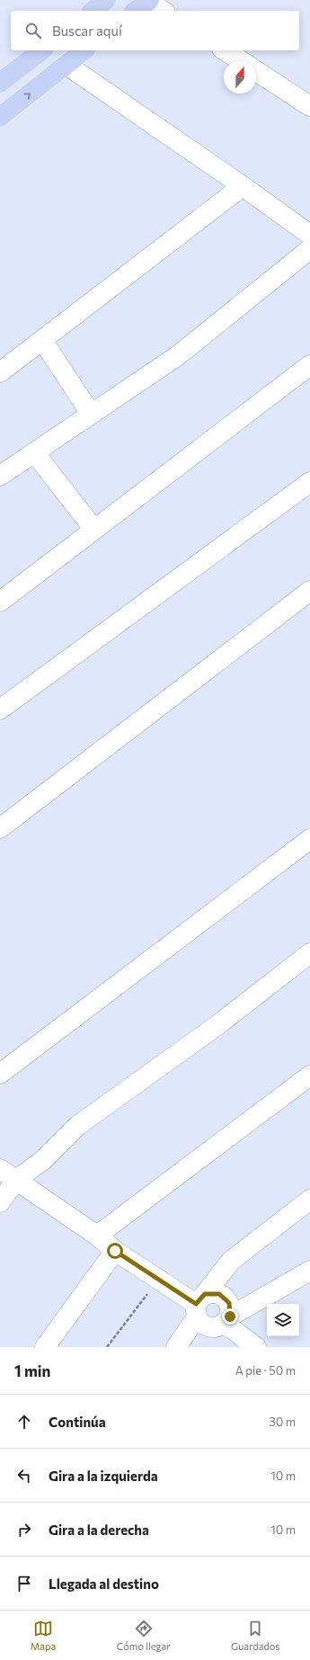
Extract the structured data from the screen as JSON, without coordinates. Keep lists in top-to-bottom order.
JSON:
{
  "north": "top",
  "page": {
    "search": "Buscar aquí",
    "heading": ["1 min", "A pie · 50 m"],
    "list": [
      ["Continúa", "30 m"],
      ["Gira a la izquierda", "10 m"],
      ["Gira a la derecha", "10 m"],
      "Llegada al destino"
    ],
    "nav": ["Mapa", "Cómo llegar", "Guardados"]
  }
}
